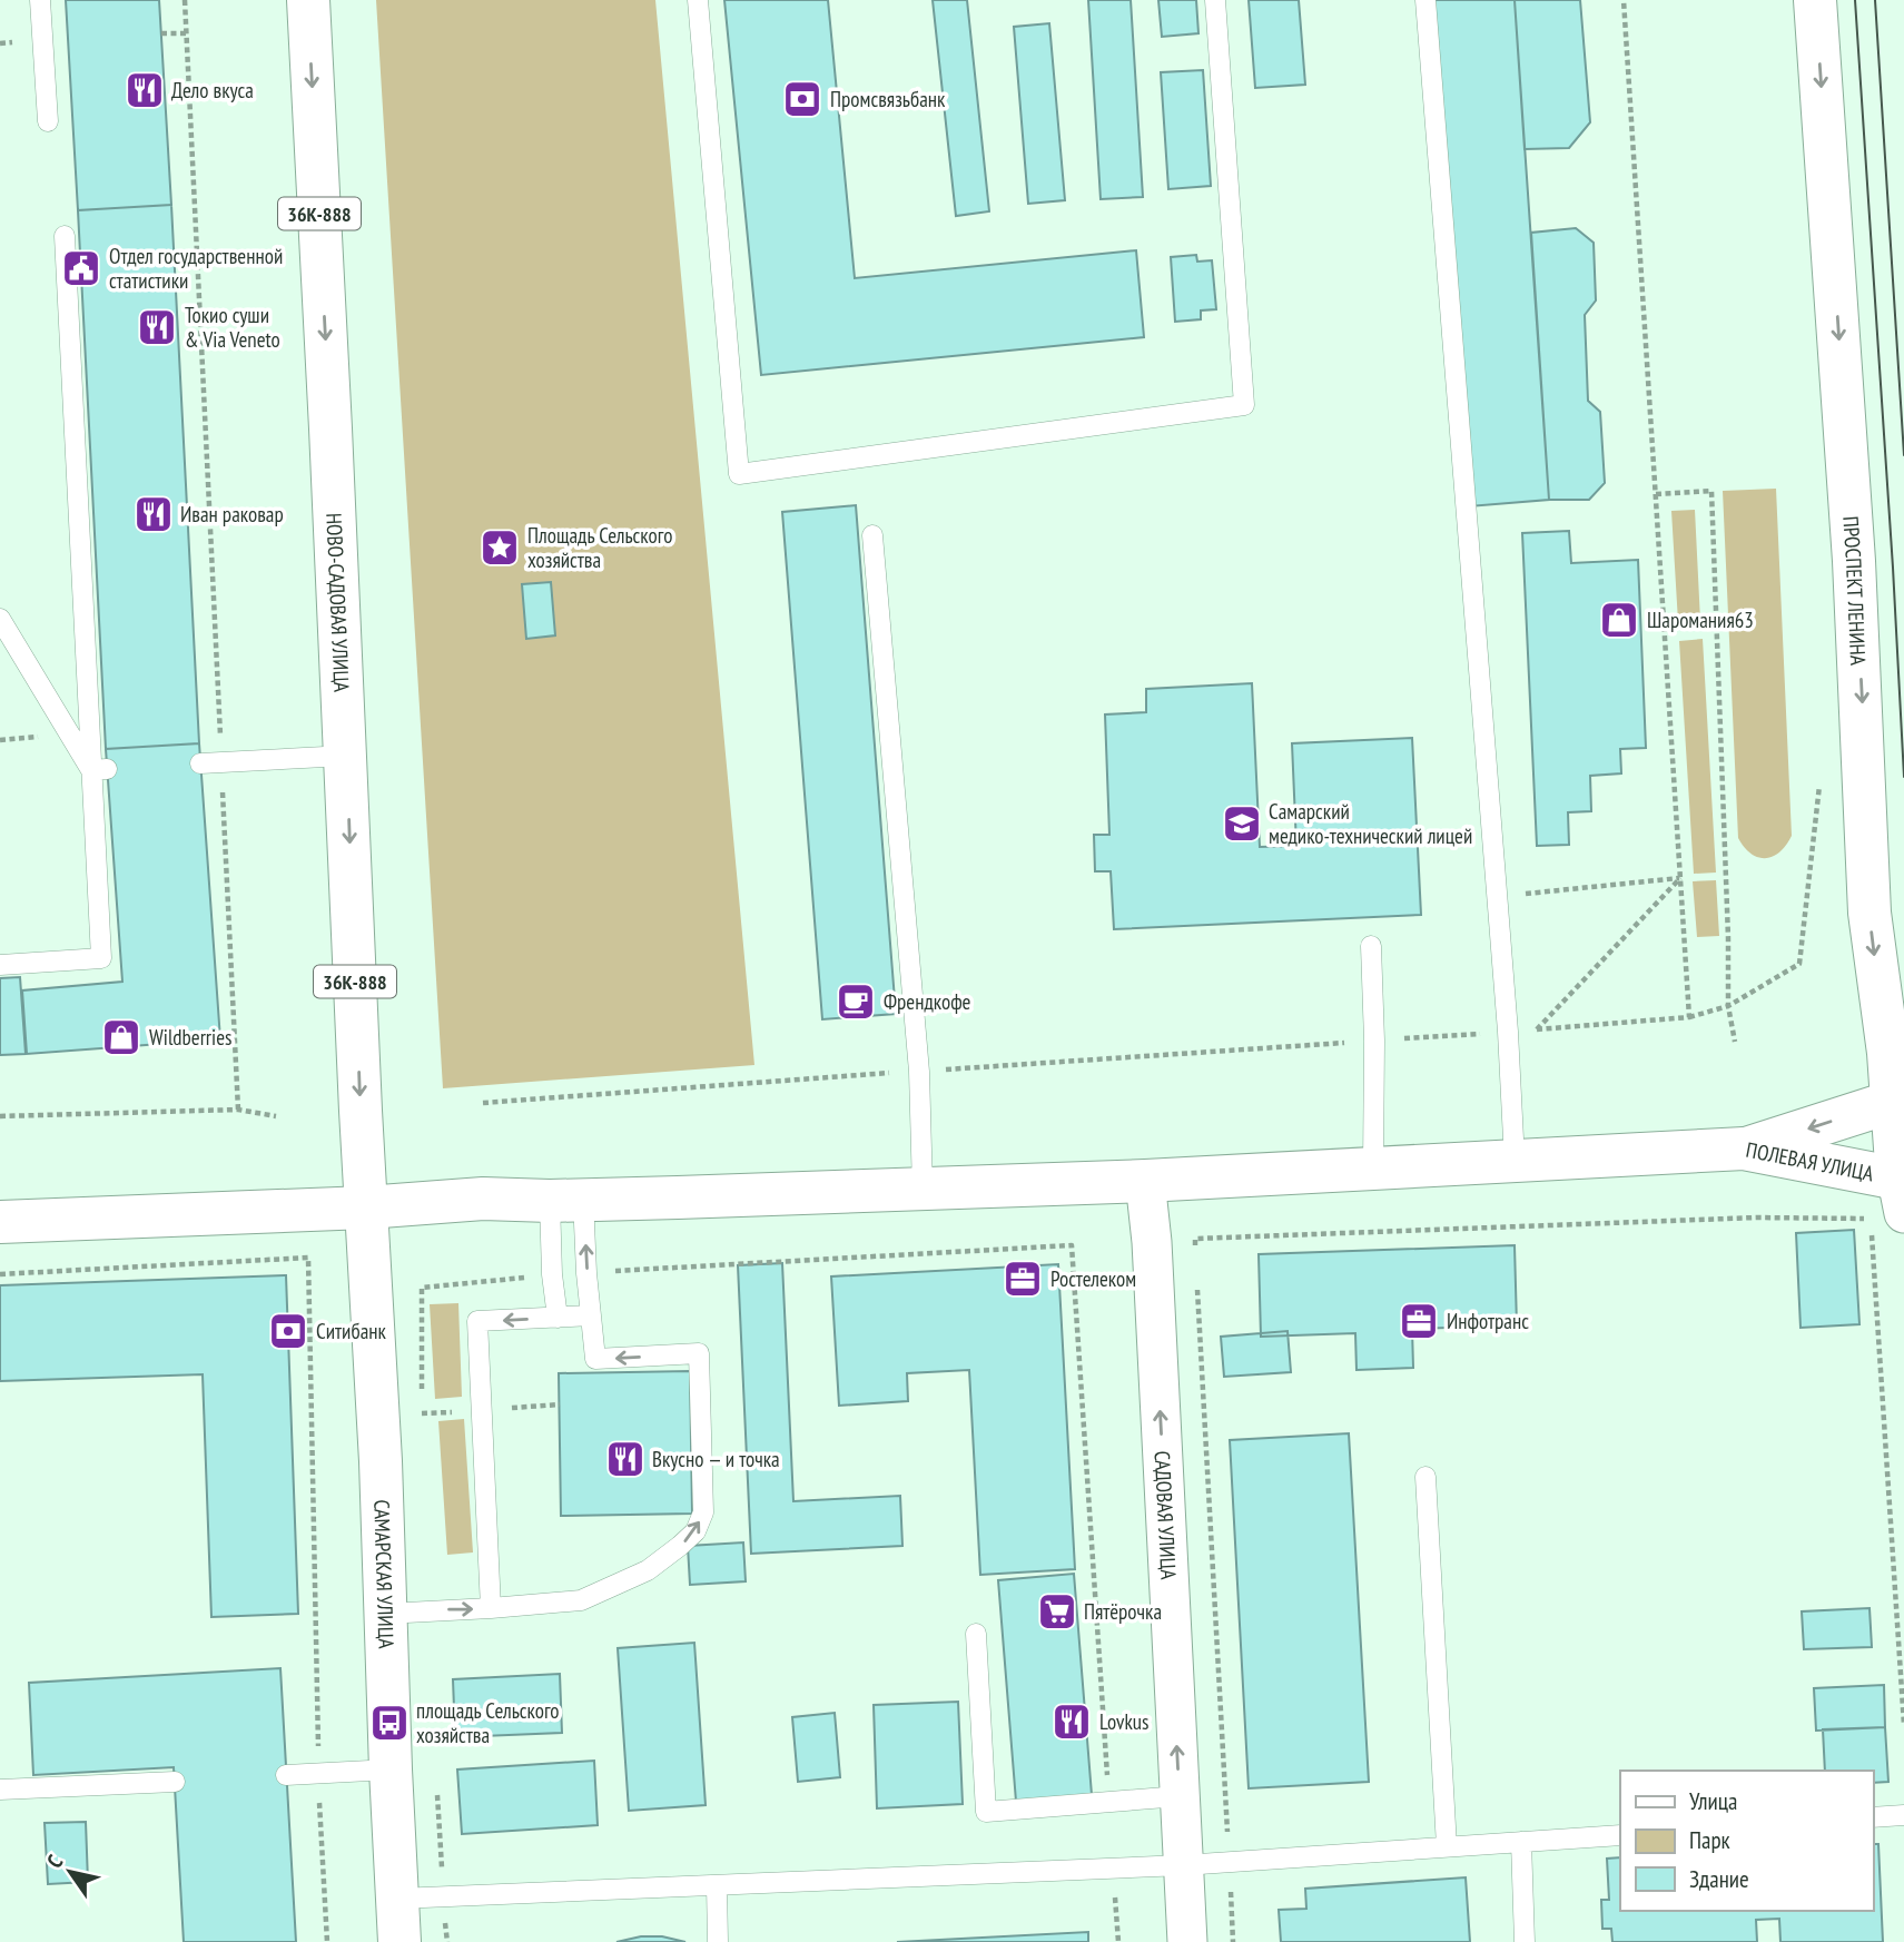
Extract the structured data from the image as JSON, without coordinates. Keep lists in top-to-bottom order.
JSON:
{
  "streets": {
    "main road": [
      "36К-888",
      "ПРОСПЕКТ ЛЕНИНА",
      "НОВО-САДОВАЯ УЛИЦА",
      "ПОЛЕВАЯ УЛИЦА",
      "САМАРСКАЯ УЛИЦА"
    ],
    "street": ["САДОВАЯ УЛИЦА"]
  },
  "crossings": [
    ["ПРОСПЕКТ ЛЕНИНА", "ПОЛЕВАЯ УЛИЦА"],
    ["НОВО-САДОВАЯ УЛИЦА", "САМАРСКАЯ УЛИЦА"]
  ],
  "one_way": [
    "ПРОСПЕКТ ЛЕНИНА",
    "НОВО-САДОВАЯ УЛИЦА",
    "ПОЛЕВАЯ УЛИЦА",
    "САДОВАЯ УЛИЦА"
  ],
  "places": {
    "restaurant": [
      "Дело вкуса",
      "Токио суши & Via Veneto",
      "Иван раковар",
      "Вкусно — и точка",
      "Lovkus"
    ],
    "bank": ["Промсвязьбанк", "Ситибанк"],
    "public building": ["Отдел государственной статистики"],
    "place": ["Площадь Сельского хозяйства"],
    "shop": ["Шаромания63", "Wildberries"],
    "school or university": ["Самарский медико-технический лицей"],
    "cafe": ["Френдкофе"],
    "office": ["Ростелеком", "Инфотранс"],
    "supermarket": ["Пятёрочка"],
    "bus stop": ["площадь Сельского хозяйства"]
  },
  "legend": ["Улица", "Парк", "Здание"],
  "north": "top left"
}
